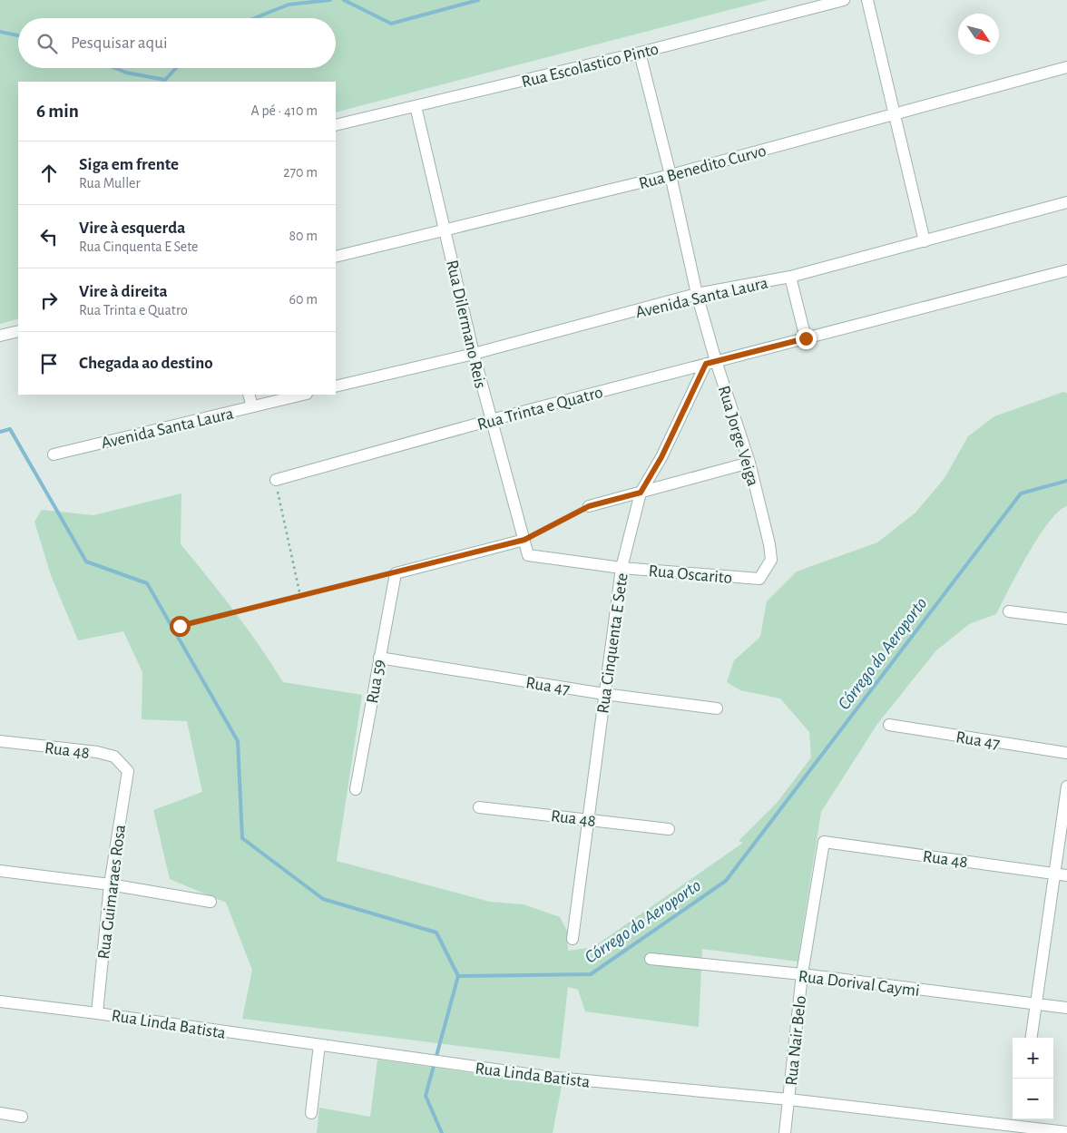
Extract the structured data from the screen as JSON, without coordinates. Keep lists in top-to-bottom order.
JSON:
{
  "streets": {
    "street": [
      "Rua Escolastico Pinto",
      "Rua Benedito Curvo",
      "Avenida Santa Laura",
      "Rua Dilermano Reis",
      "Rua Trinta e Quatro",
      "Rua Jorge Veiga",
      "Rua Oscarito",
      "Rua Cinquenta E Sete",
      "Rua 59",
      "Rua 47",
      "Rua 48",
      "Rua Guimaraes Rosa",
      "Rua Dorival Caymi",
      "Rua Linda Batista",
      "Rua Nair Belo"
    ]
  },
  "crossings": [
    ["Rua Escolastico Pinto", "Rua Dilermano Reis"],
    ["Rua Escolastico Pinto", "Rua Jorge Veiga"],
    ["Rua Benedito Curvo", "Rua Dilermano Reis"],
    ["Rua Benedito Curvo", "Rua Jorge Veiga"],
    ["Avenida Santa Laura", "Rua Dilermano Reis"],
    ["Avenida Santa Laura", "Rua Jorge Veiga"],
    ["Rua Dilermano Reis", "Rua Trinta e Quatro"],
    ["Rua Dilermano Reis", "Rua Oscarito"],
    ["Rua Trinta e Quatro", "Rua Jorge Veiga"],
    ["Rua Trinta e Quatro", "Rua Cinquenta E Sete"],
    ["Rua Jorge Veiga", "Rua Oscarito"],
    ["Rua Jorge Veiga", "Rua Cinquenta E Sete"],
    ["Rua Oscarito", "Rua Cinquenta E Sete"],
    ["Rua Cinquenta E Sete", "Rua 47"],
    ["Rua Cinquenta E Sete", "Rua 48"],
    ["Rua 59", "Rua 47"],
    ["Rua 48", "Rua Guimaraes Rosa"],
    ["Rua 48", "Rua Nair Belo"],
    ["Rua Guimaraes Rosa", "Rua Linda Batista"],
    ["Rua Dorival Caymi", "Rua Nair Belo"],
    ["Rua Linda Batista", "Rua Nair Belo"]
  ],
  "water": ["Córrego do Aeroporto"],
  "north": "bottom right",
  "page": {
    "search": "Pesquisar aqui",
    "heading": ["6 min", "A pé · 410 m"],
    "list": [
      ["Siga em frente", "Rua Muller", "270 m"],
      ["Vire à esquerda", "Rua Cinquenta E Sete", "80 m"],
      ["Vire à direita", "Rua Trinta e Quatro", "60 m"],
      "Chegada ao destino"
    ],
    "map_buttons": ["+", "−"]
  }
}
